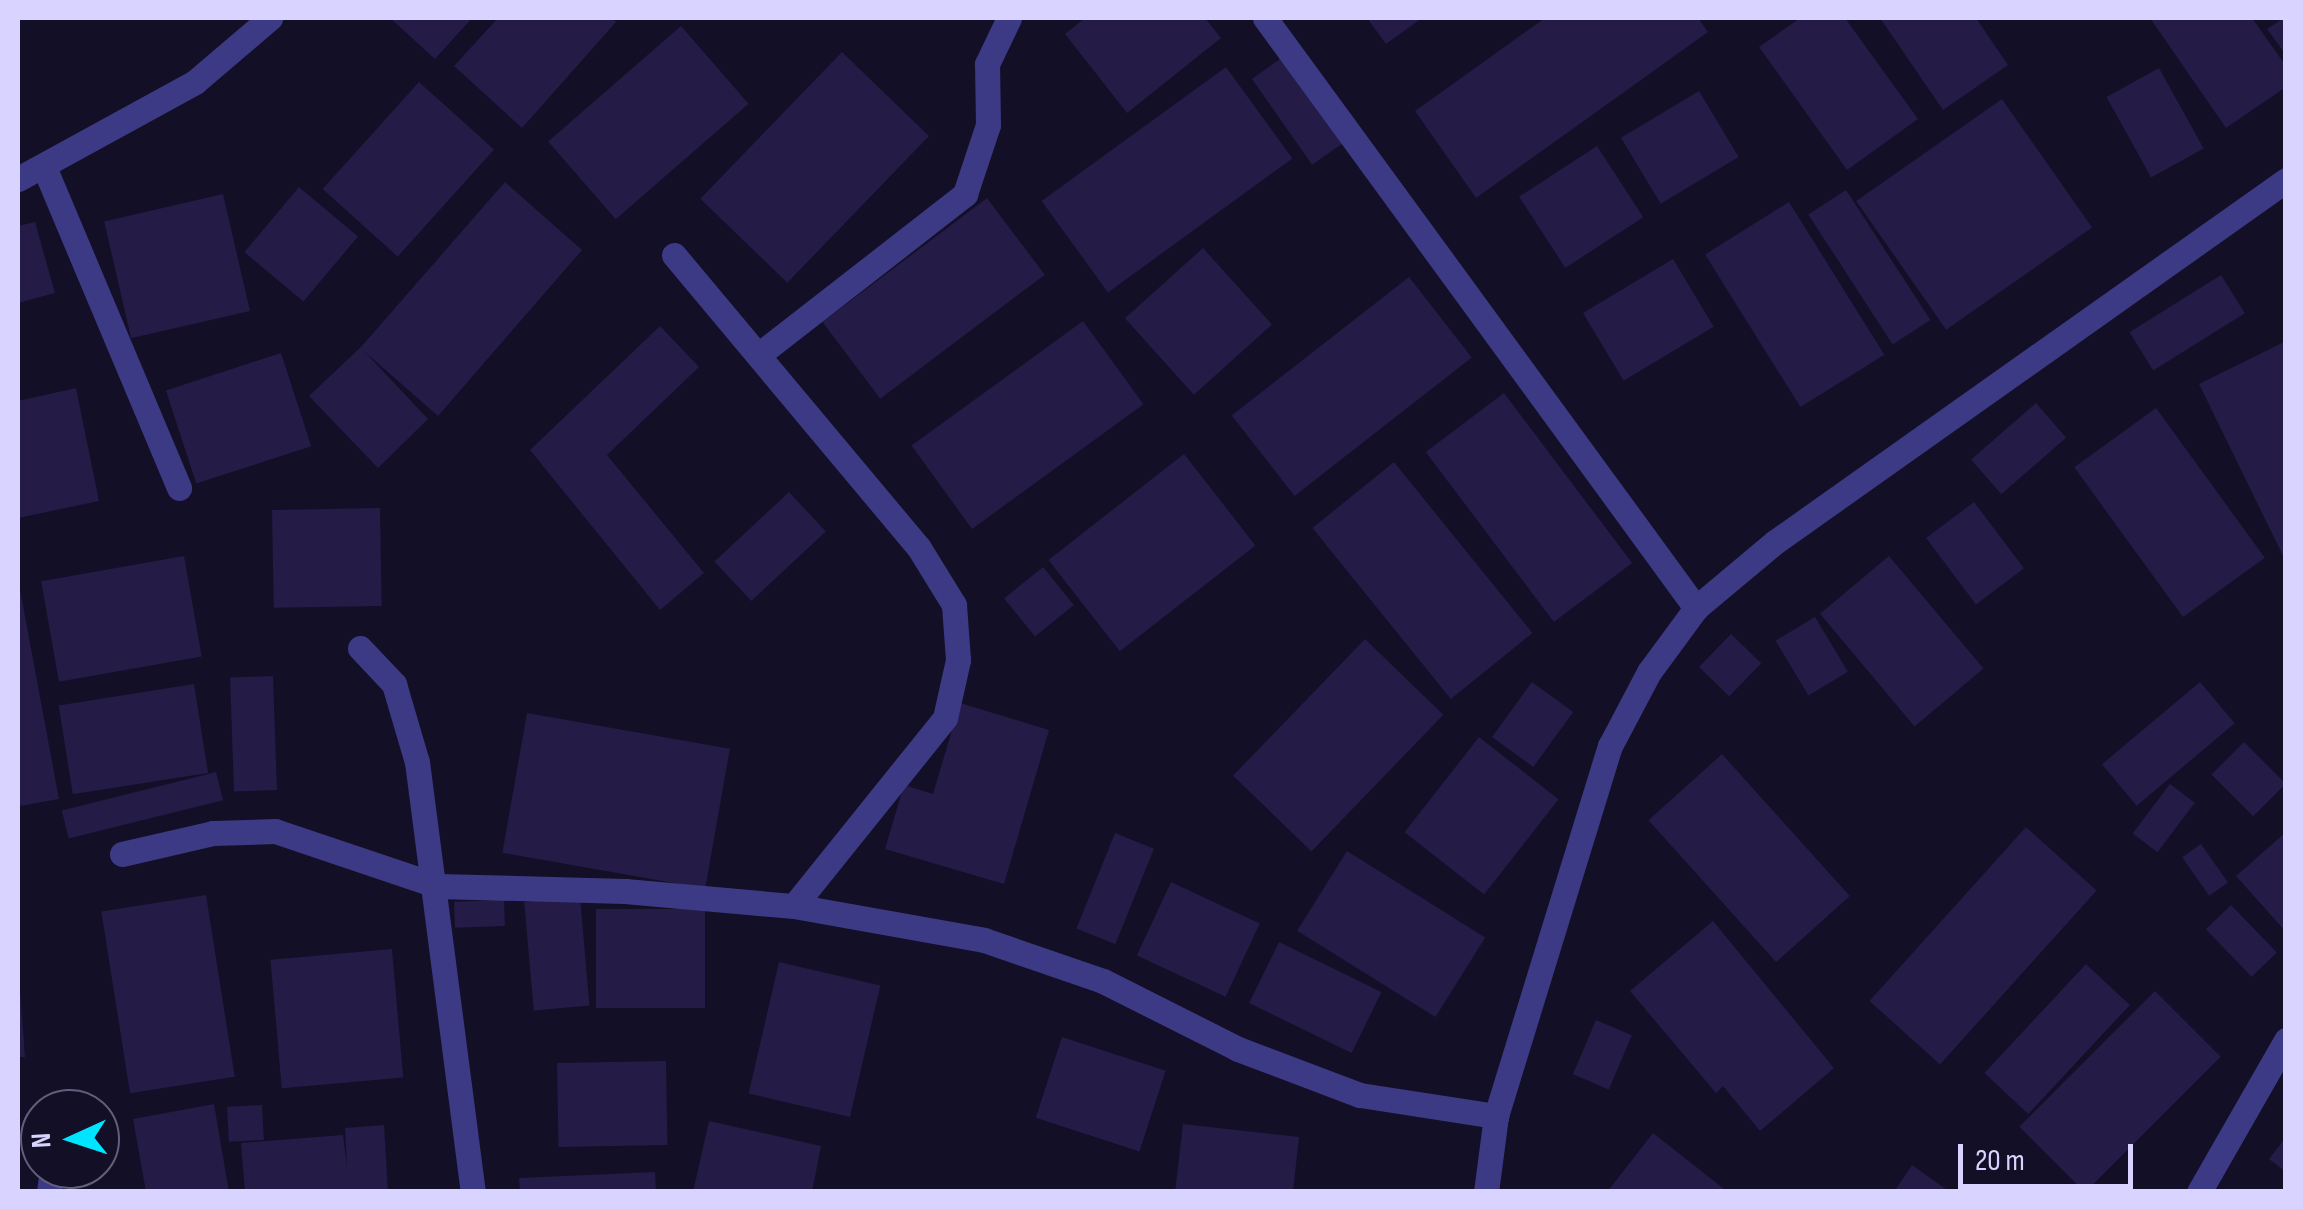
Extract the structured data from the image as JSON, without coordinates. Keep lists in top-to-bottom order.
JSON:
{
  "scale_bar": "20 m",
  "north": "left"
}
